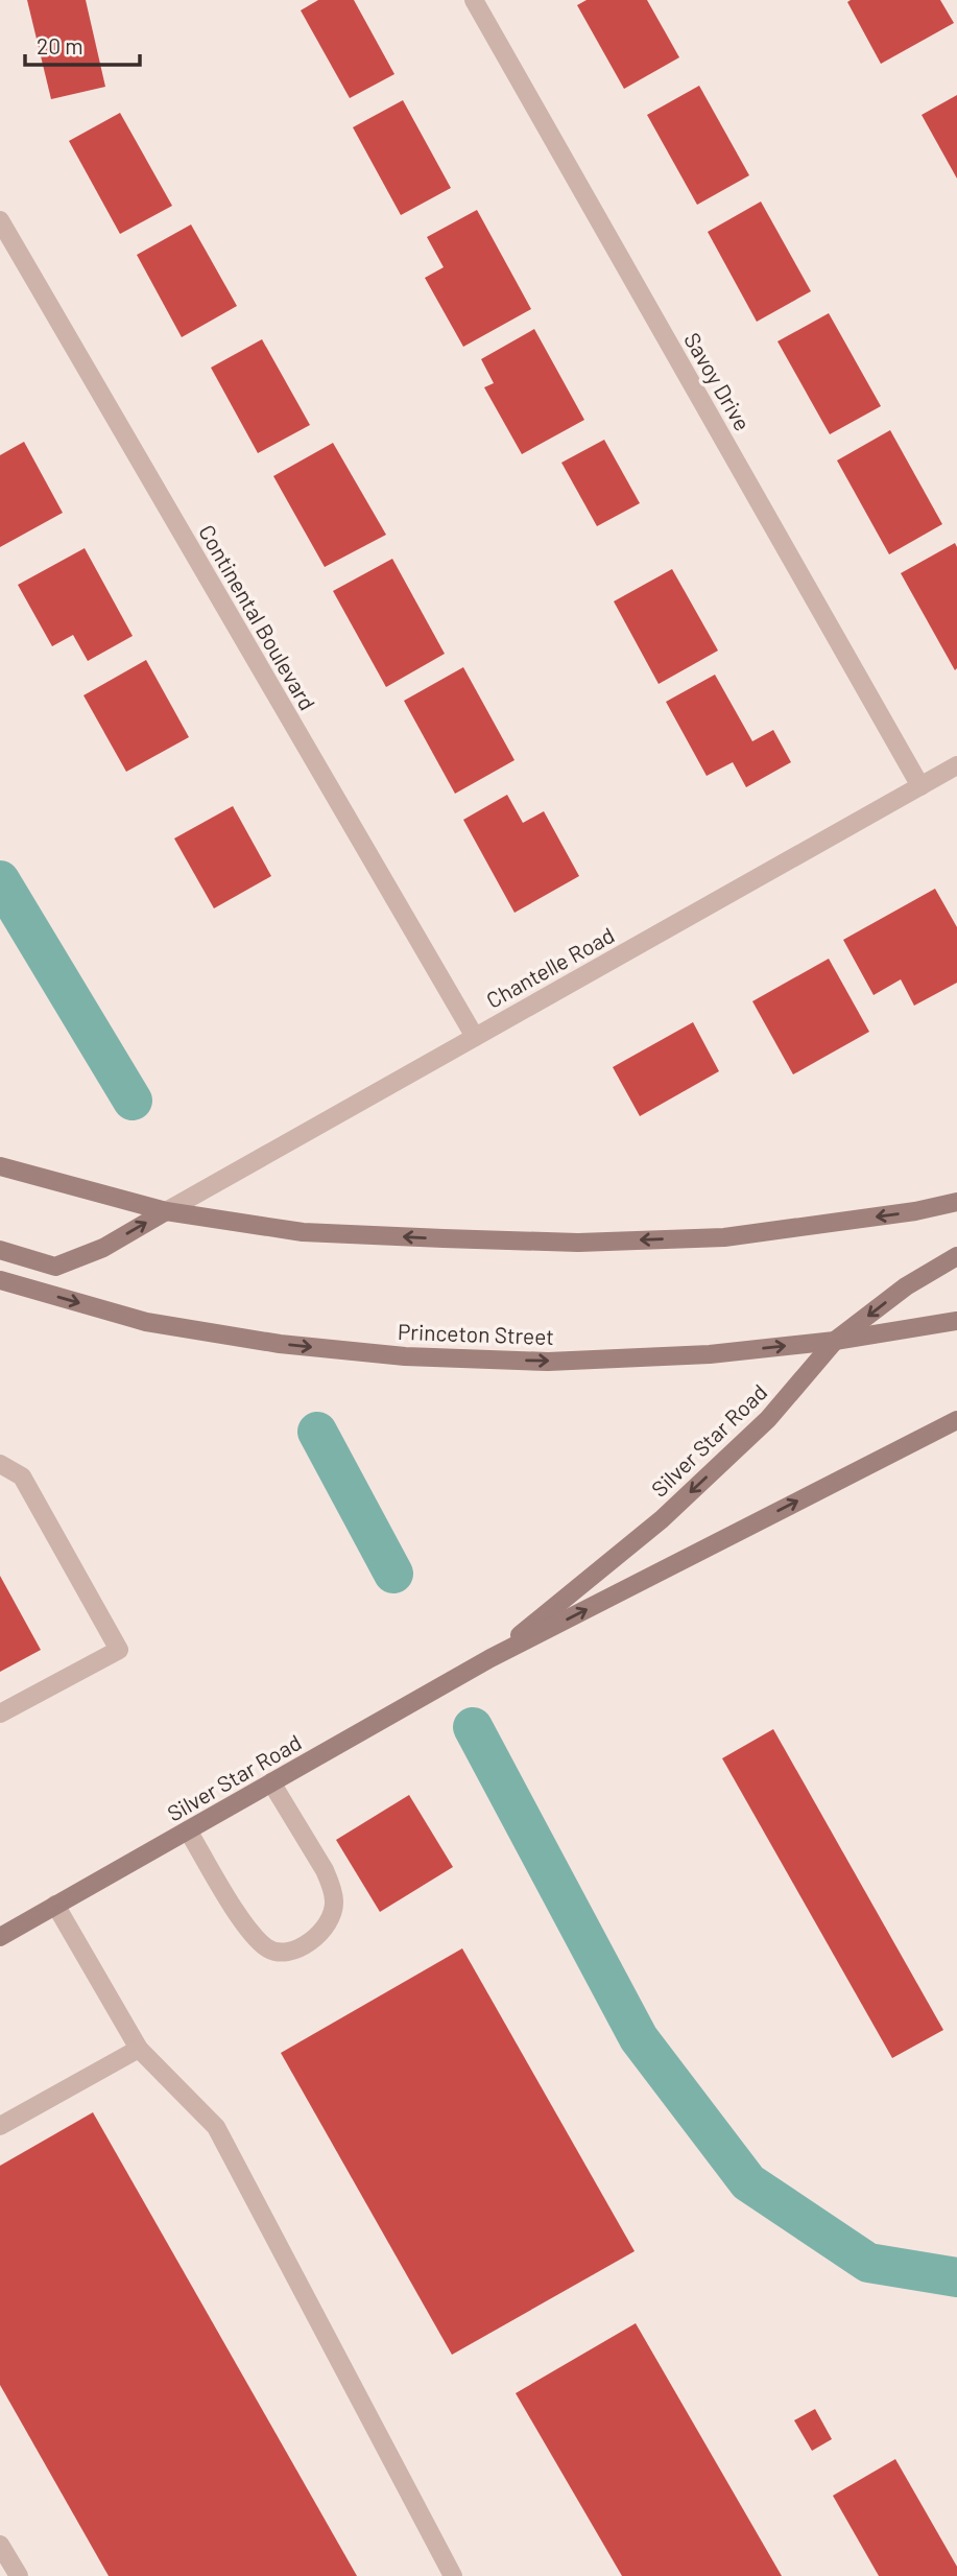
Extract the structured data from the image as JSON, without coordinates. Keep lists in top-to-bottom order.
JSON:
{
  "streets": {
    "main road": ["Princeton Street", "Silver Star Road"],
    "street": ["Savoy Drive", "Continental Boulevard", "Chantelle Road"]
  },
  "crossings": [
    ["Savoy Drive", "Chantelle Road"],
    ["Continental Boulevard", "Chantelle Road"],
    ["Princeton Street", "Silver Star Road"]
  ],
  "scale_bar": "20 m"
}
